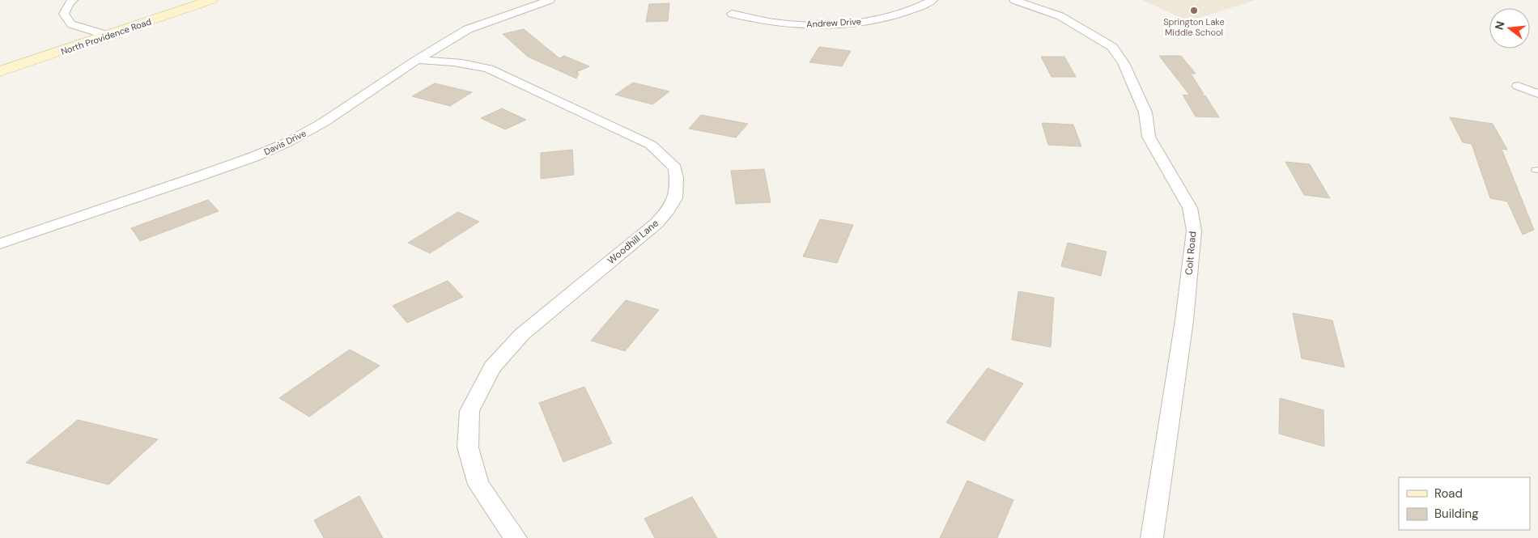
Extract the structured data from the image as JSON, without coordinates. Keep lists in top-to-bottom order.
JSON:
{
  "streets": {
    "main road": ["North Providence Road"],
    "street": [
      "Andrew Drive",
      "Davis Drive",
      "Woodhill Lane",
      "Colt Road"
    ]
  },
  "crossings": [
    ["Davis Drive", "Woodhill Lane"]
  ],
  "places": ["Springton Lake Middle School"],
  "legend": ["Road", "Building"],
  "north": "left"
}
